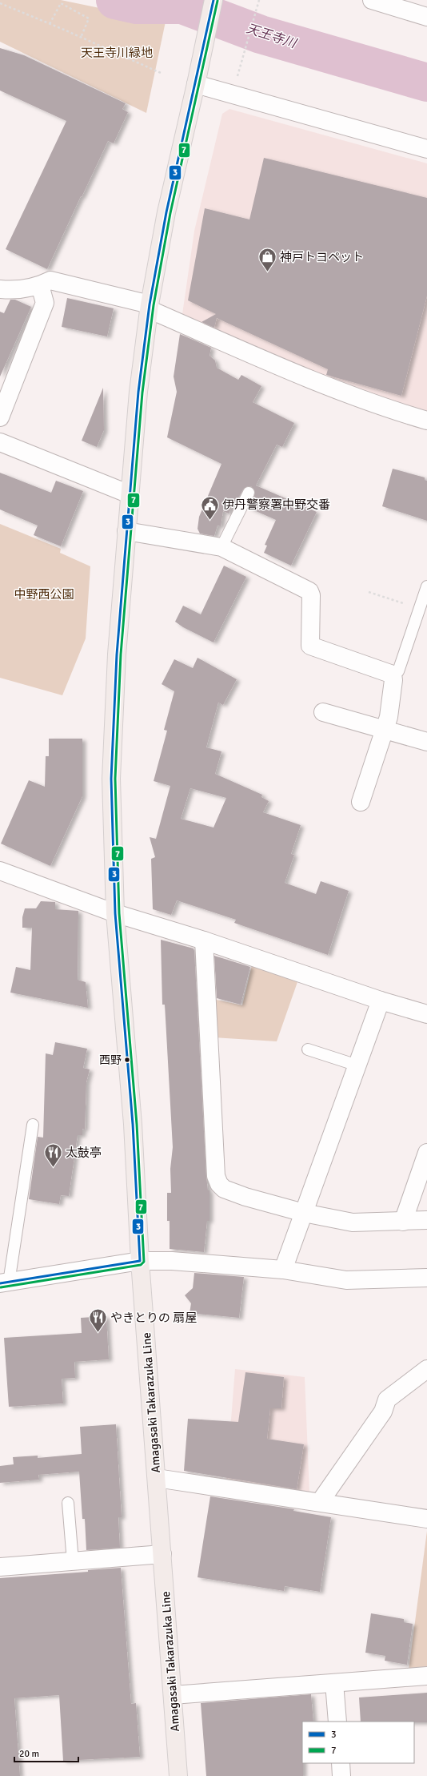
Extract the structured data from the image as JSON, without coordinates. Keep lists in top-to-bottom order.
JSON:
{
  "streets": {
    "main road": ["Amagasaki Takarazuka Line"]
  },
  "water": ["天王寺川"],
  "parks": ["天王寺川緑地", "中野西公園"],
  "places": {
    "shop": ["神戸トヨペット"],
    "public building": ["伊丹警察署中野交番"],
    "other": ["西野"],
    "restaurant": ["太鼓亭", "やきとりの 扇屋"]
  },
  "lines": ["transit line 3", "transit line 7"],
  "legend": ["3", "7"],
  "scale_bar": "20 m"
}
